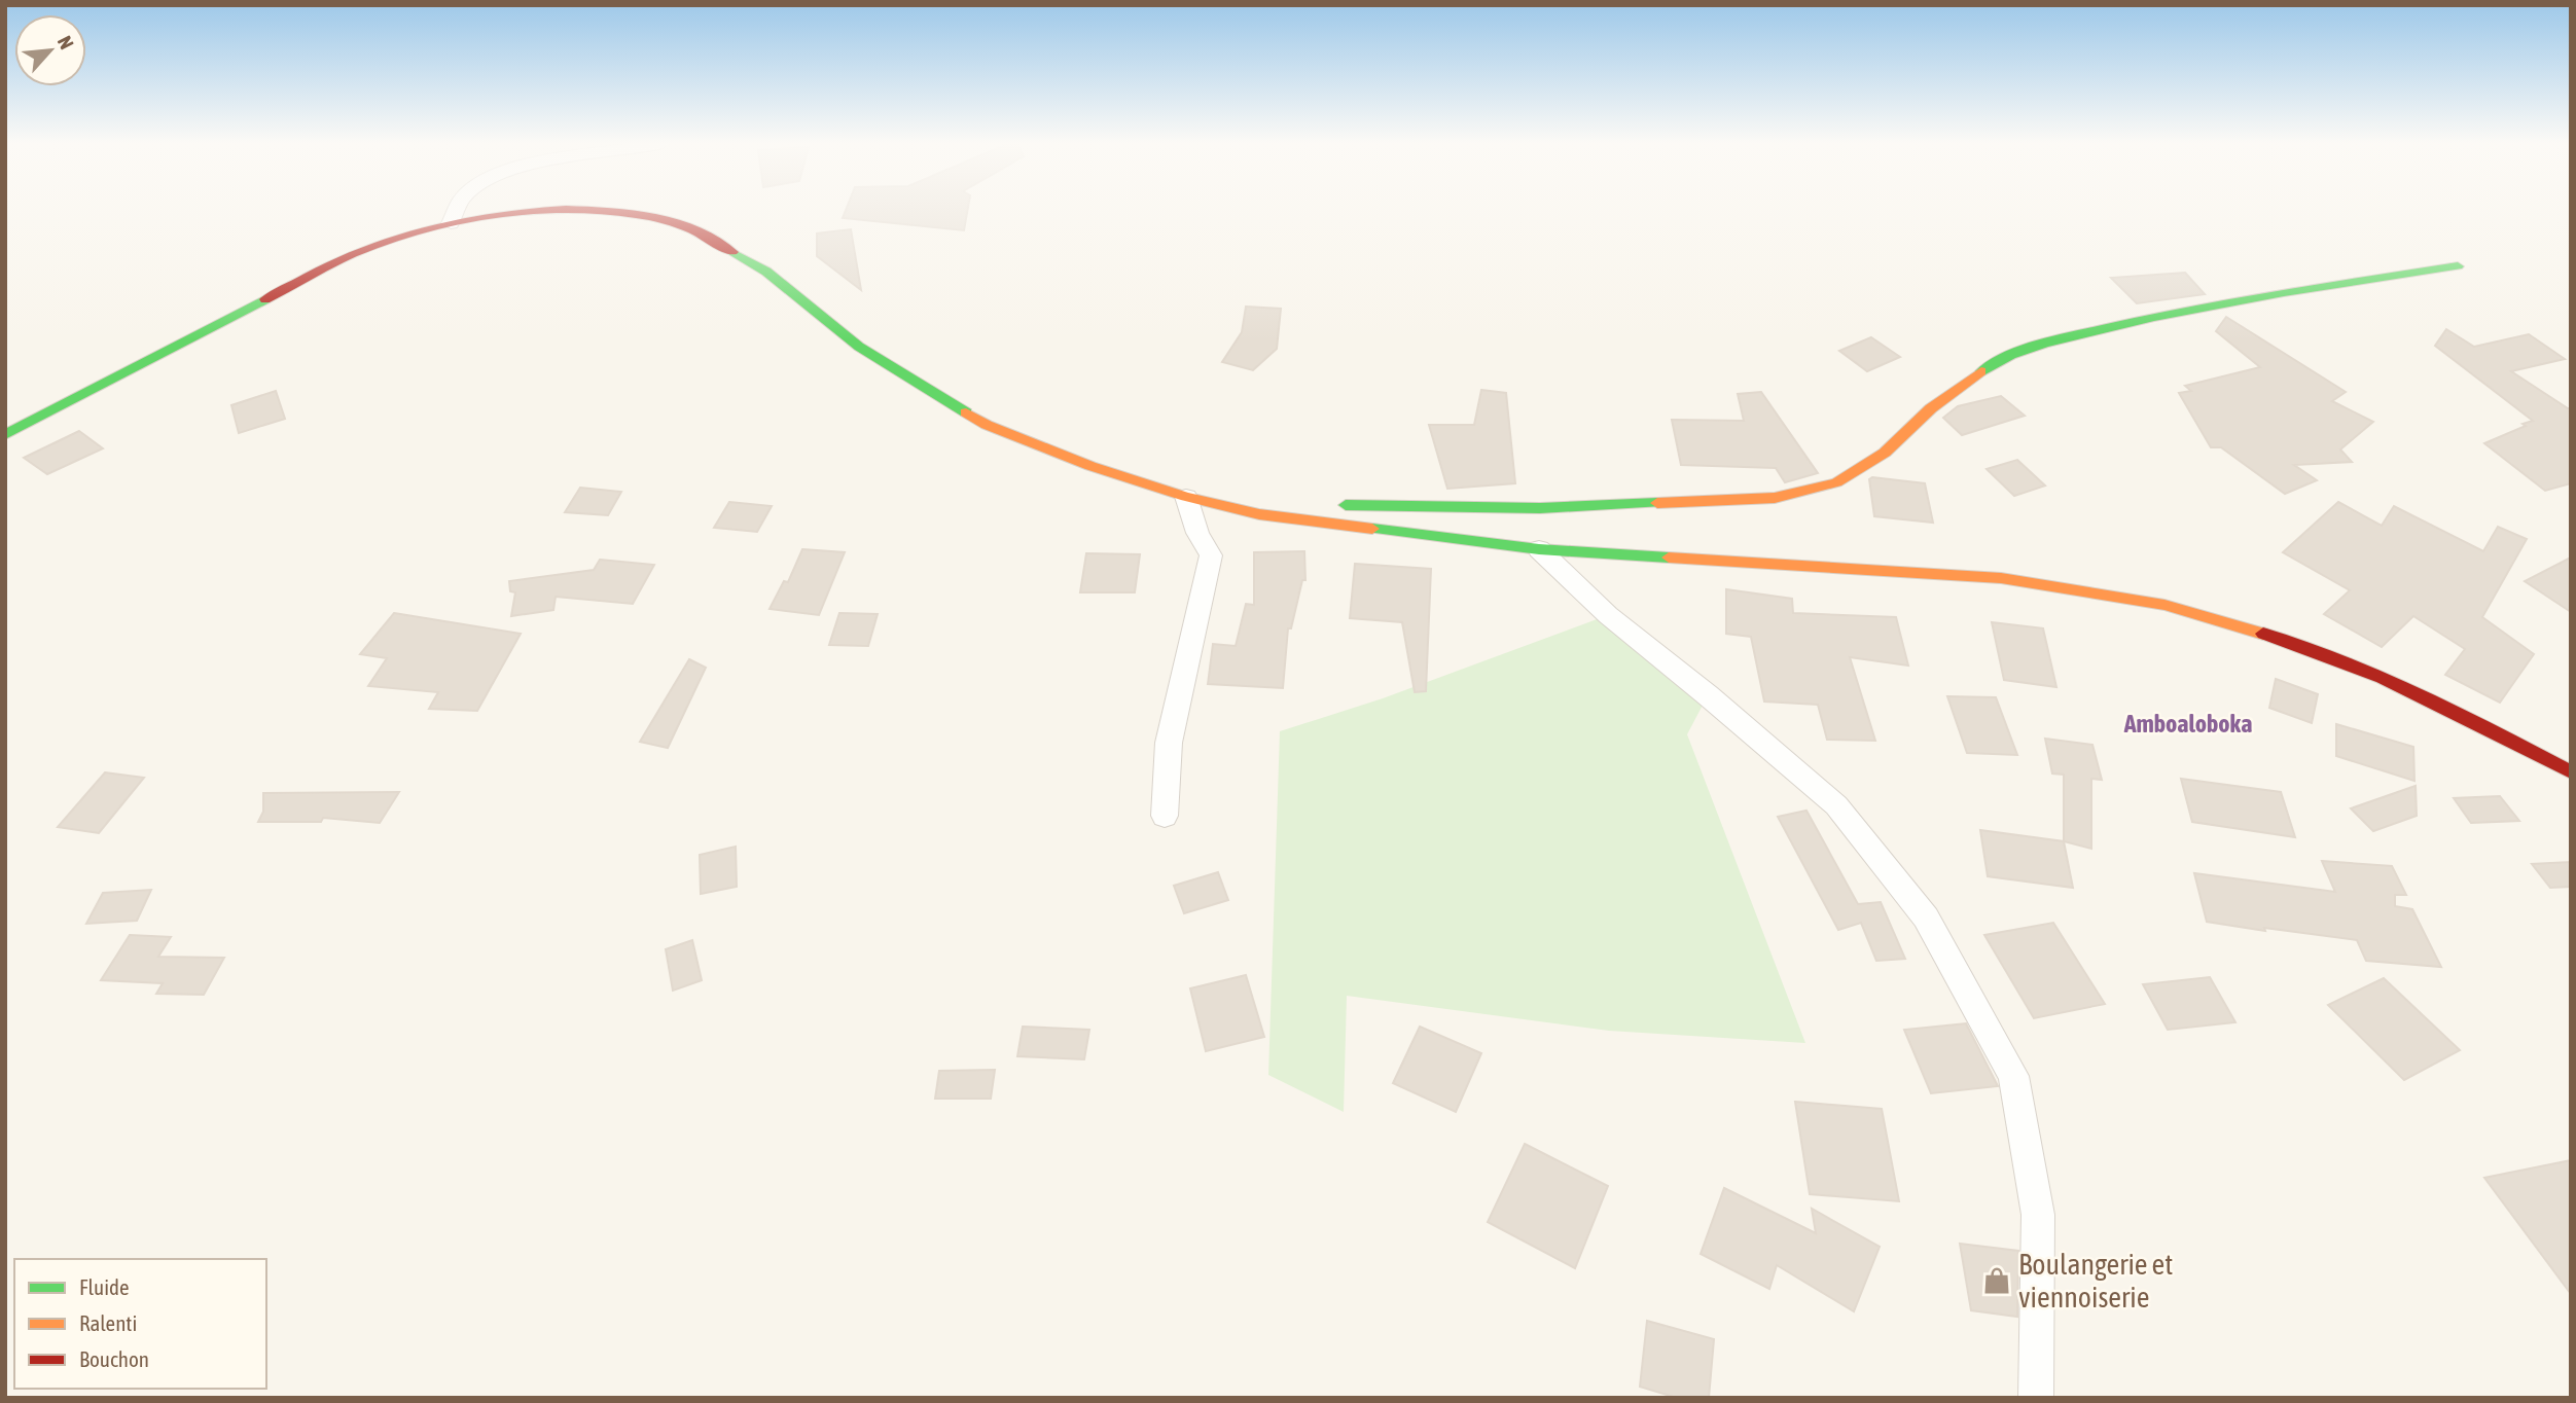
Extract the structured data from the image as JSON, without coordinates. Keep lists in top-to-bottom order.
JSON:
{
  "districts": ["Amboaloboka"],
  "places": {
    "shop": ["Boulangerie et viennoiserie"]
  },
  "legend": ["Fluide", "Ralenti", "Bouchon"],
  "north": "top right"
}
